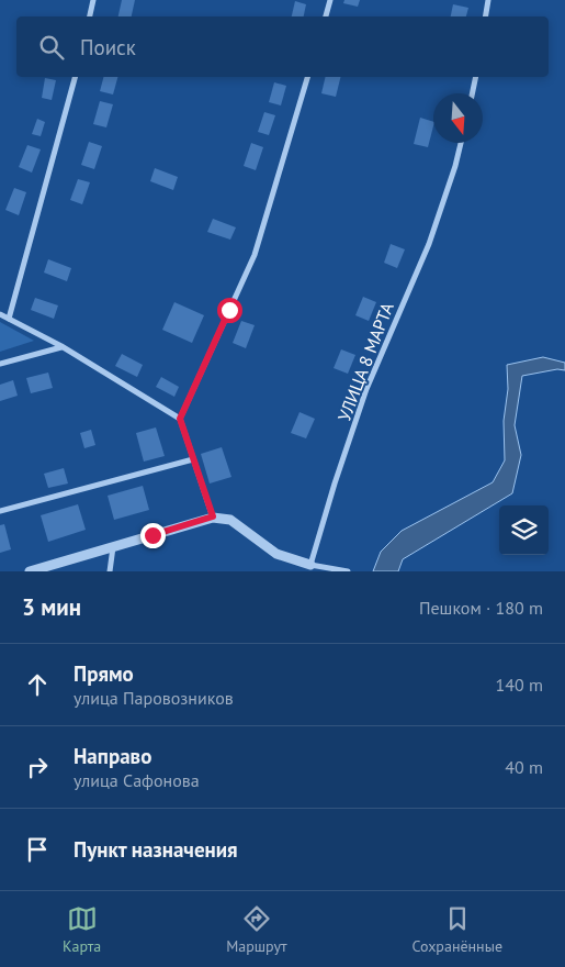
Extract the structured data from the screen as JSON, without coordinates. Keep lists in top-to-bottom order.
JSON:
{
  "streets": {
    "street": ["УЛИЦА 8 МАРТА"]
  },
  "north": "bottom",
  "page": {
    "search": "Поиск",
    "heading": ["3 мин", "Пешком · 180 m"],
    "list": [
      ["Прямо", "улица Паровозников", "140 m"],
      ["Направо", "улица Сафонова", "40 m"],
      "Пункт назначения"
    ],
    "nav": ["Карта", "Маршрут", "Сохранённые"]
  }
}
